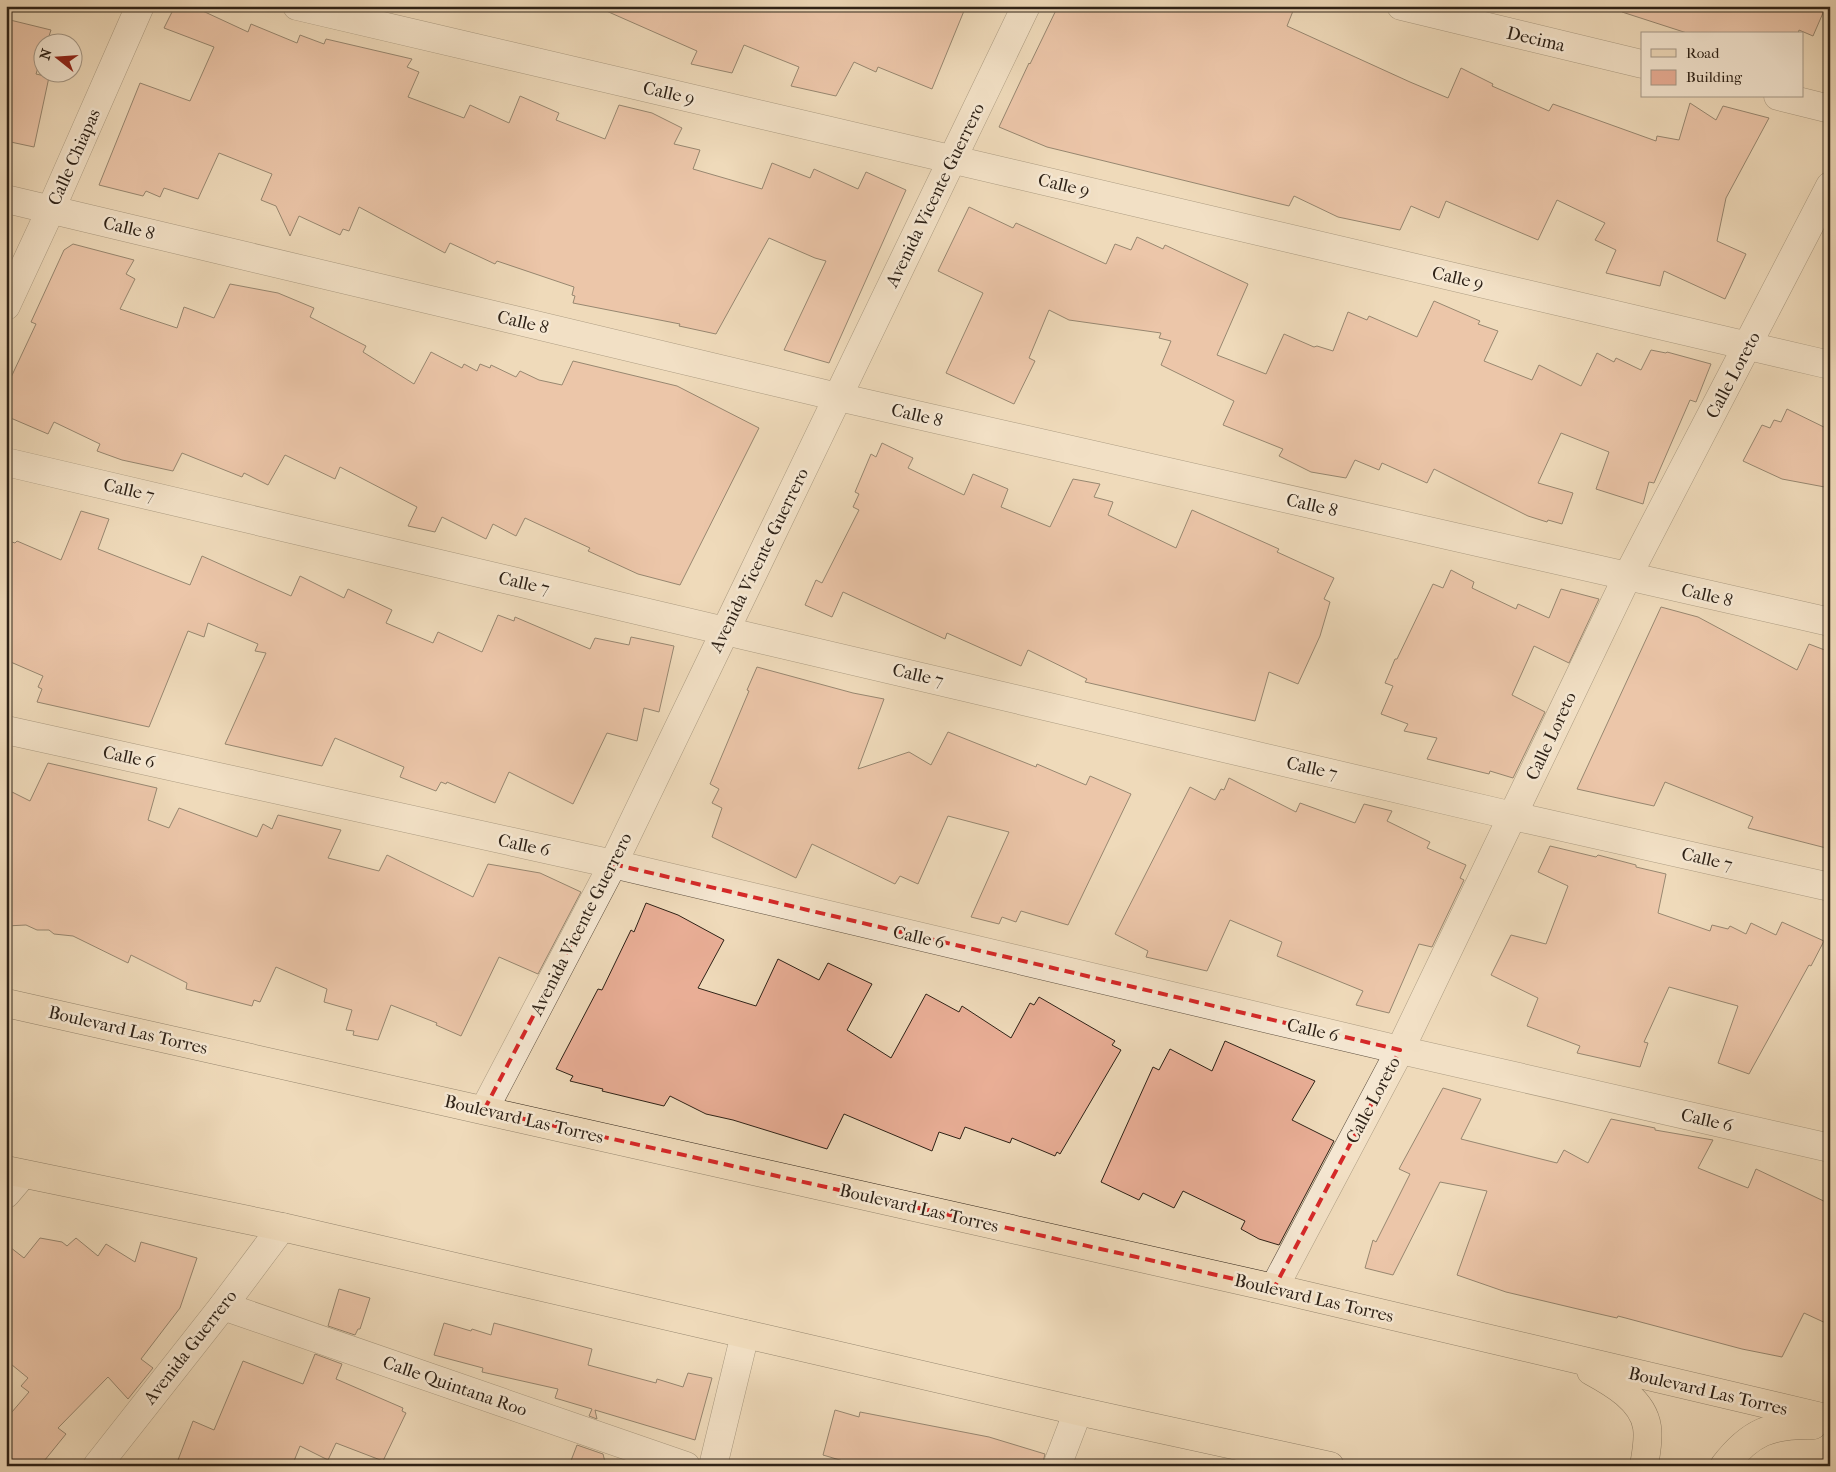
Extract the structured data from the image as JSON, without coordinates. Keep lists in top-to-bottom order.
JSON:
{
  "streets": {
    "main road": ["Boulevard Las Torres"],
    "street": [
      "Decima",
      "Calle 9",
      "Calle Chiapas",
      "Avenida Vicente Guerrero",
      "Calle 8",
      "Calle Loreto",
      "Calle 7",
      "Calle 6",
      "Avenida Guerrero",
      "Calle Quintana Roo"
    ]
  },
  "crossings": [
    ["Calle 9", "Avenida Vicente Guerrero"],
    ["Calle 9", "Calle Loreto"],
    ["Calle Chiapas", "Calle 8"],
    ["Avenida Vicente Guerrero", "Calle 8"],
    ["Avenida Vicente Guerrero", "Calle 7"],
    ["Avenida Vicente Guerrero", "Calle 6"],
    ["Avenida Vicente Guerrero", "Boulevard Las Torres"],
    ["Calle 8", "Calle Loreto"],
    ["Calle Loreto", "Calle 7"],
    ["Calle Loreto", "Calle 6"],
    ["Calle Loreto", "Boulevard Las Torres"],
    ["Avenida Guerrero", "Calle Quintana Roo"]
  ],
  "legend": ["Road", "Building"],
  "north": "left"
}
